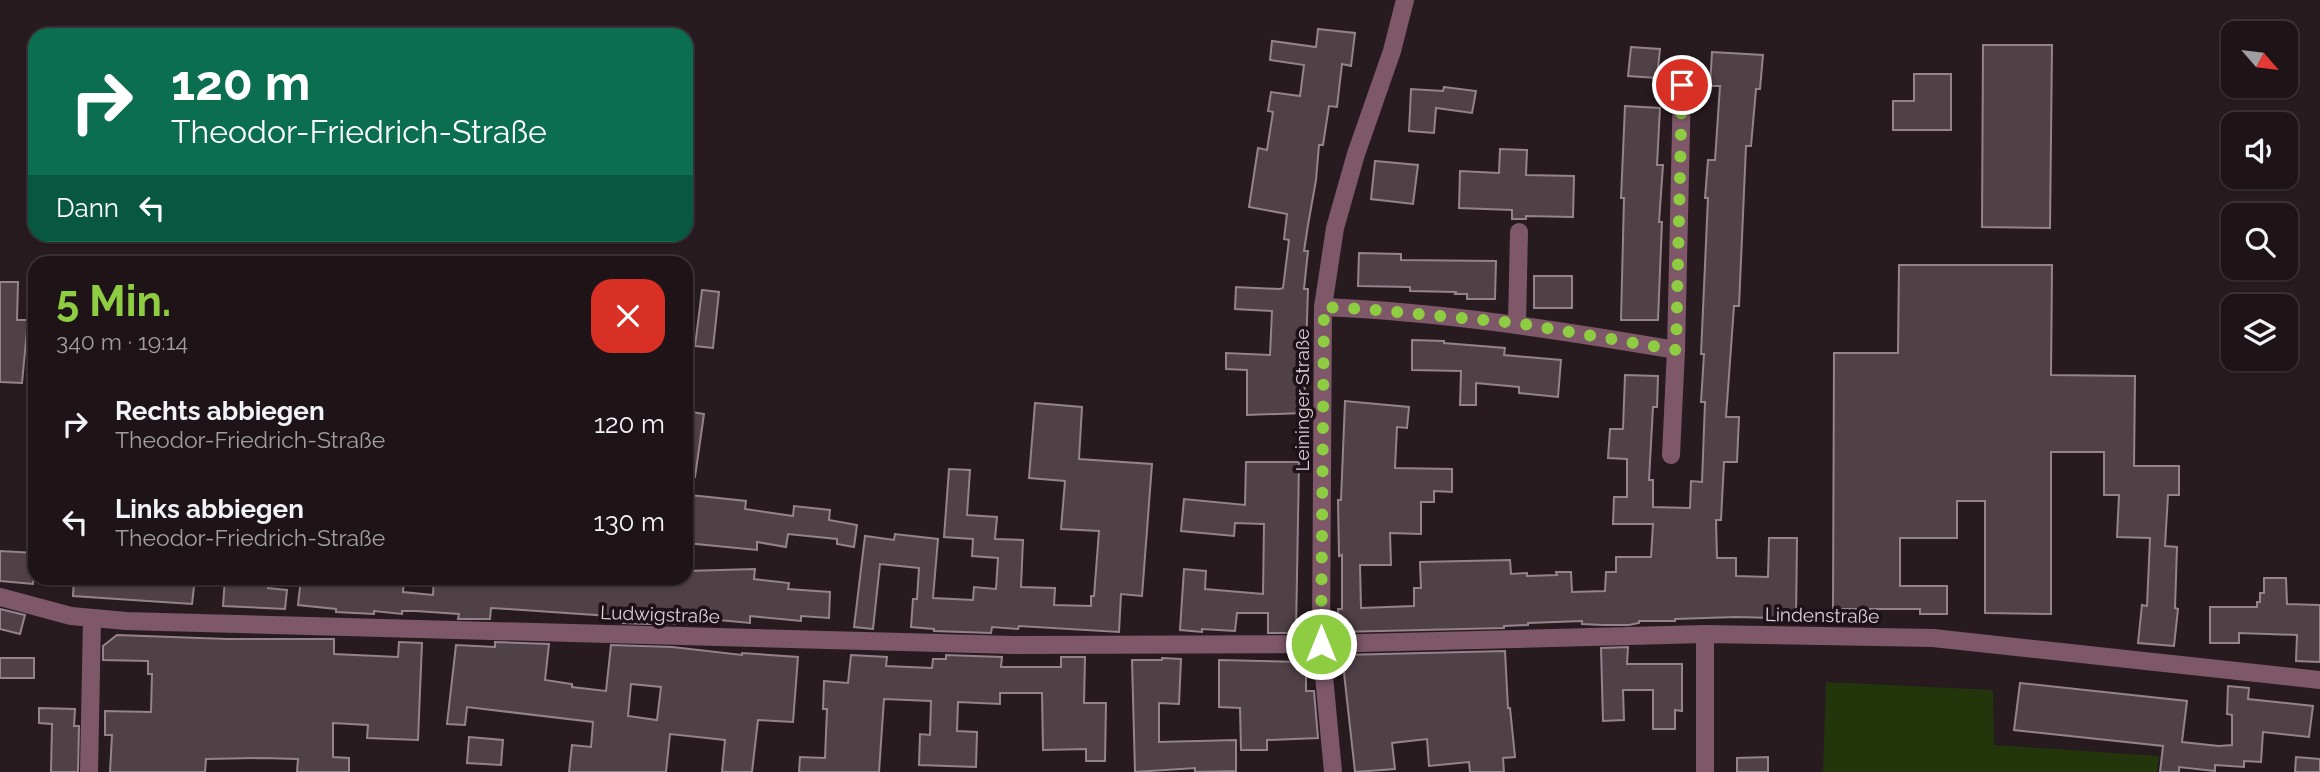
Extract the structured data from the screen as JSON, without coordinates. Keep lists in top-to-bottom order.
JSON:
{
  "streets": {
    "street": ["Leininger Straße", "Ludwigstraße", "Lindenstraße"]
  },
  "crossings": [
    ["Leininger Straße", "Ludwigstraße"],
    ["Leininger Straße", "Lindenstraße"],
    ["Ludwigstraße", "Lindenstraße"]
  ],
  "north": "bottom right",
  "page": {
    "turn": ["120 m", "Theodor-Friedrich-Straße"],
    "then": "Dann",
    "heading": ["5 Min.", "340 m · 19:14"],
    "list": [
      {
        "name": "Rechts abbiegen",
        "note": "Theodor-Friedrich-Straße",
        "value": "120 m"
      },
      {
        "name": "Links abbiegen",
        "note": "Theodor-Friedrich-Straße",
        "value": "130 m"
      }
    ]
  }
}
